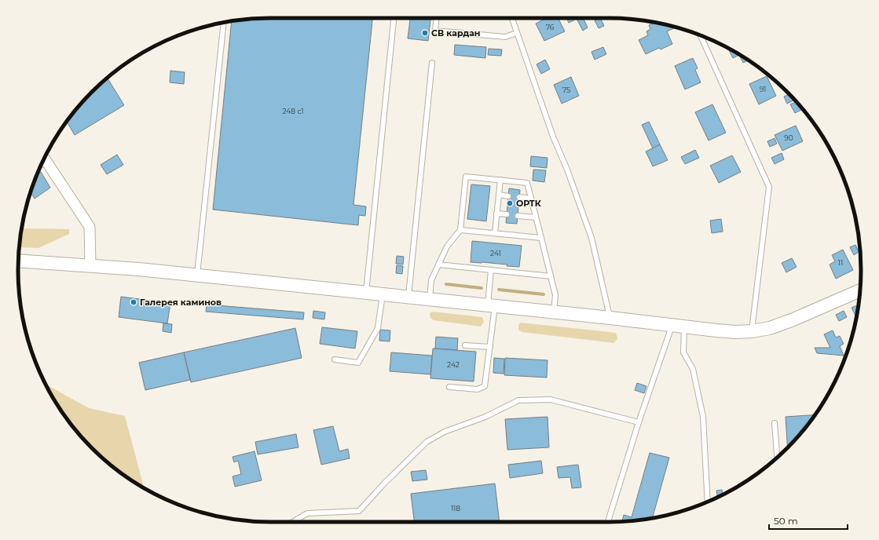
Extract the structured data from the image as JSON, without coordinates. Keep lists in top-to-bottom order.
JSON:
{
  "places": ["СВ кардан", "ОРТК", "Галерея каминов"],
  "house_numbers": [
    "76",
    "91",
    "75",
    "248 с1",
    "90",
    "241",
    "11",
    "242",
    "118"
  ],
  "scale_bar": "50 m"
}
